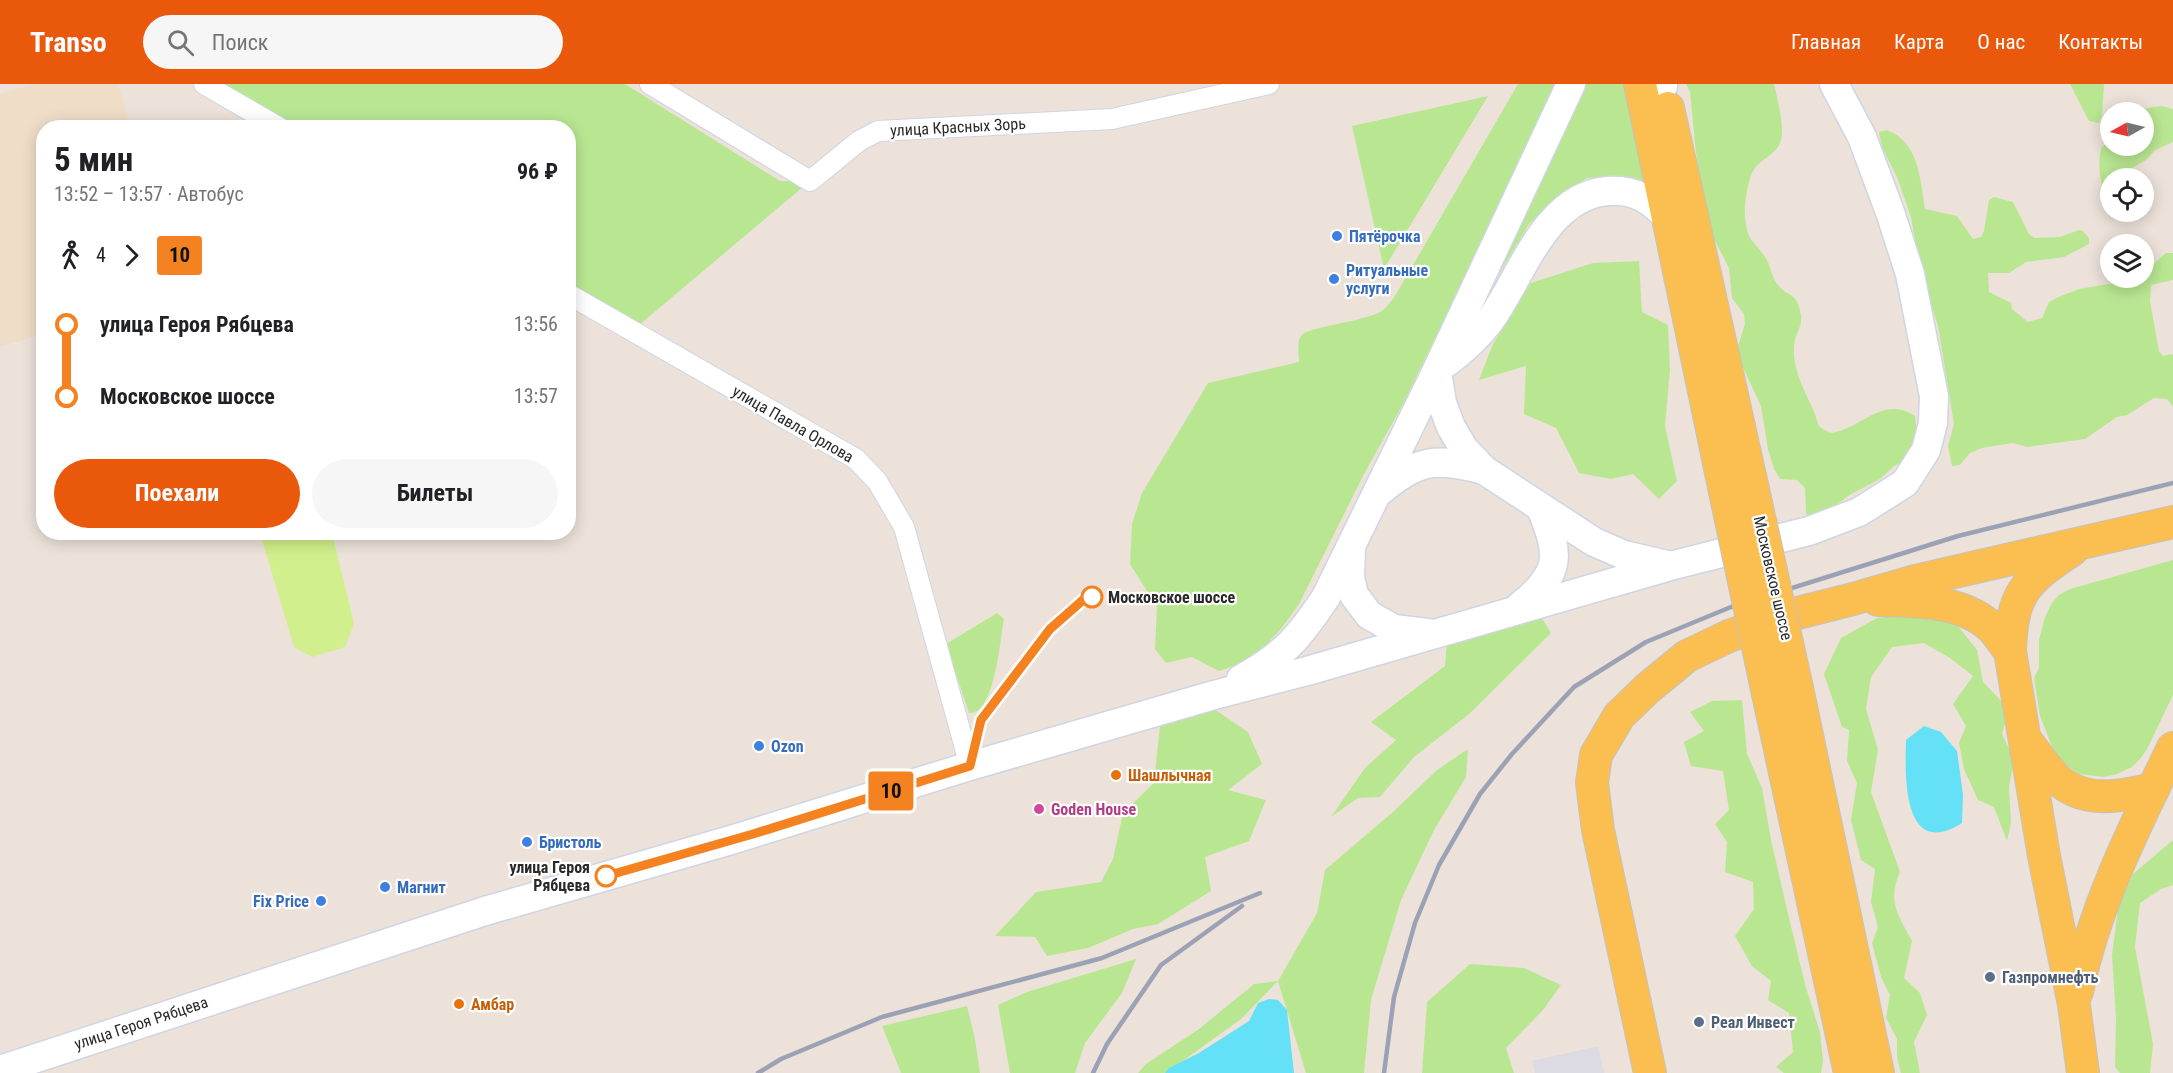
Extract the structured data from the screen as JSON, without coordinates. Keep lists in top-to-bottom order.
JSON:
{
  "streets": {
    "main road": ["Московское шоссе", "улица Героя Рябцева"],
    "street": ["улица Красных Зорь", "улица Павла Орлова"]
  },
  "crossings": [
    ["улица Павла Орлова", "улица Героя Рябцева"]
  ],
  "places": [
    "Пятёрочка",
    "Ритуальные услуги",
    "Московское шоссе",
    "Ozon",
    "Шашлычная",
    "Goden House",
    "Бристоль",
    "улица Героя Рябцева",
    "Магнит",
    "Fix Price",
    "Газпромнефть",
    "Амбар",
    "Реал Инвест"
  ],
  "lines": ["bus line 10"],
  "north": "left",
  "page": {
    "header": "Transo",
    "search": "Поиск",
    "nav": [
      "Главная",
      "Карта",
      "О нас",
      "Контакты"
    ],
    "on_map": "10",
    "heading": ["5 мин", "13:52 – 13:57 · Автобус", "96 ₽"],
    "legs": ["4", "10"],
    "list": [
      {
        "name": "улица Героя Рябцева",
        "value": "13:56"
      },
      {
        "name": "Московское шоссе",
        "value": "13:57"
      }
    ],
    "buttons": ["Поехали", "Билеты"]
  }
}
